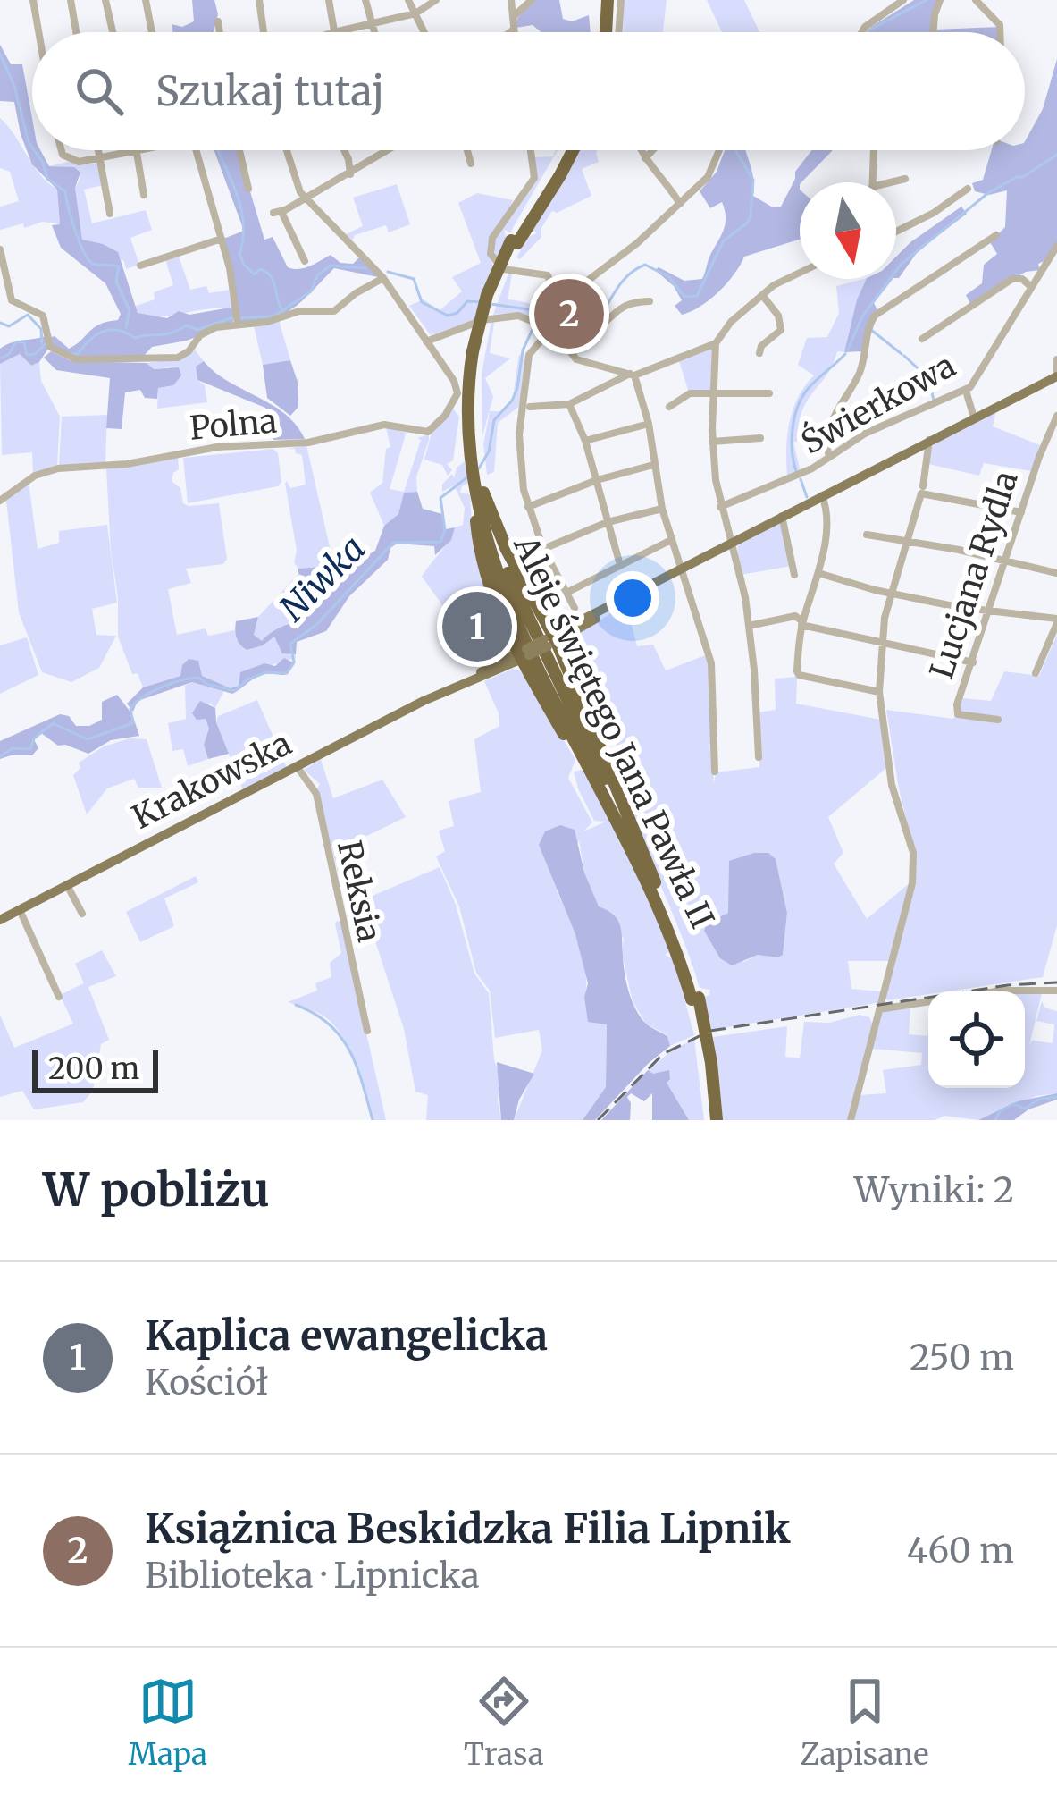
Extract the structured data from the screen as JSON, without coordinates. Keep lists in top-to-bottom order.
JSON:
{
  "streets": {
    "highway": ["Aleje świętego Jana Pawła II"],
    "main road": ["Krakowska"],
    "street": [
      "Świerkowa",
      "Polna",
      "Lucjana Rydla",
      "Reksia"
    ]
  },
  "crossings": [
    ["Krakowska", "Reksia"]
  ],
  "water": ["Niwka"],
  "scale_bar": "200 m",
  "north": "bottom",
  "page": {
    "search": "Szukaj tutaj",
    "pins": ["2", "1"],
    "scale": "200 m",
    "heading": ["W pobliżu", "Wyniki: 2"],
    "list": [
      {
        "mark": "1",
        "name": "Kaplica ewangelicka",
        "note": "Kościół",
        "value": "250 m"
      },
      {
        "mark": "2",
        "name": "Książnica Beskidzka Filia Lipnik",
        "note": "Biblioteka · Lipnicka",
        "value": "460 m"
      }
    ],
    "nav": ["Mapa", "Trasa", "Zapisane"]
  }
}
